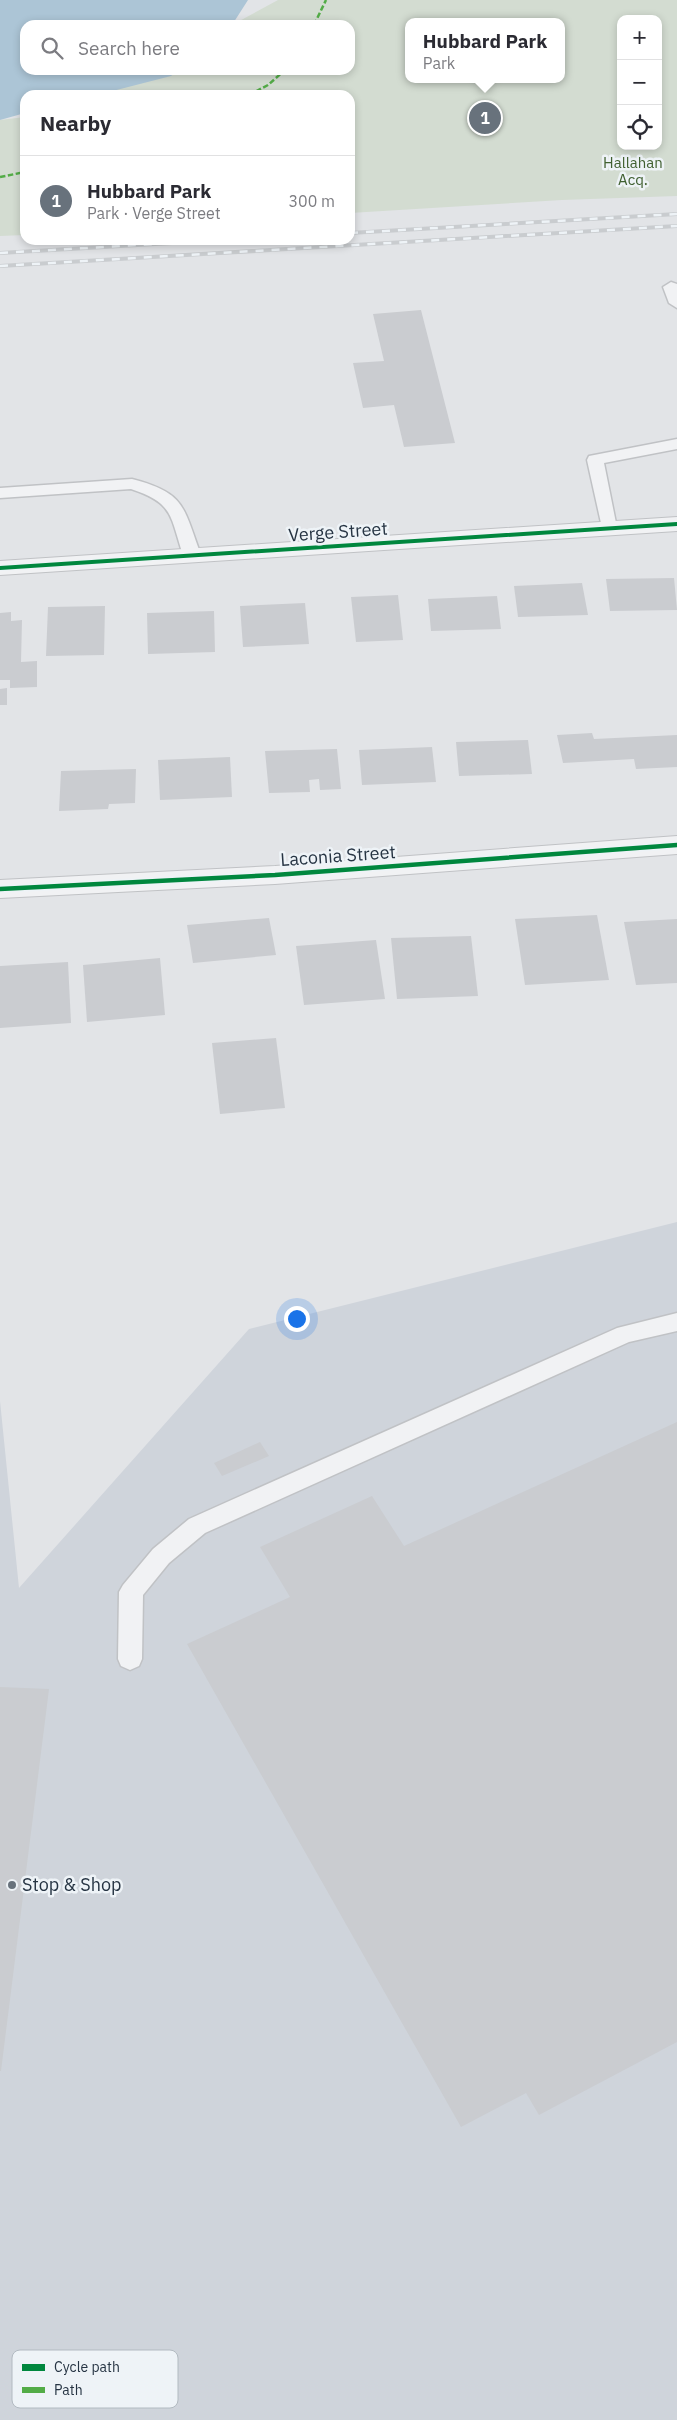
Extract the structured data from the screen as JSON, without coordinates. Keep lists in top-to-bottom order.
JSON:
{
  "streets": {
    "street": ["Verge Street", "Laconia Street"]
  },
  "parks": ["Hallahan Acq."],
  "places": ["Stop & Shop"],
  "legend": ["Cycle path", "Path"],
  "page": {
    "map_buttons": ["+", "−"],
    "popup": ["Hubbard Park", "Park"],
    "search": "Search here",
    "heading": "Nearby",
    "pins": "1",
    "list": [
      {
        "mark": "1",
        "name": "Hubbard Park",
        "note": "Park · Verge Street",
        "value": "300 m"
      }
    ]
  }
}
